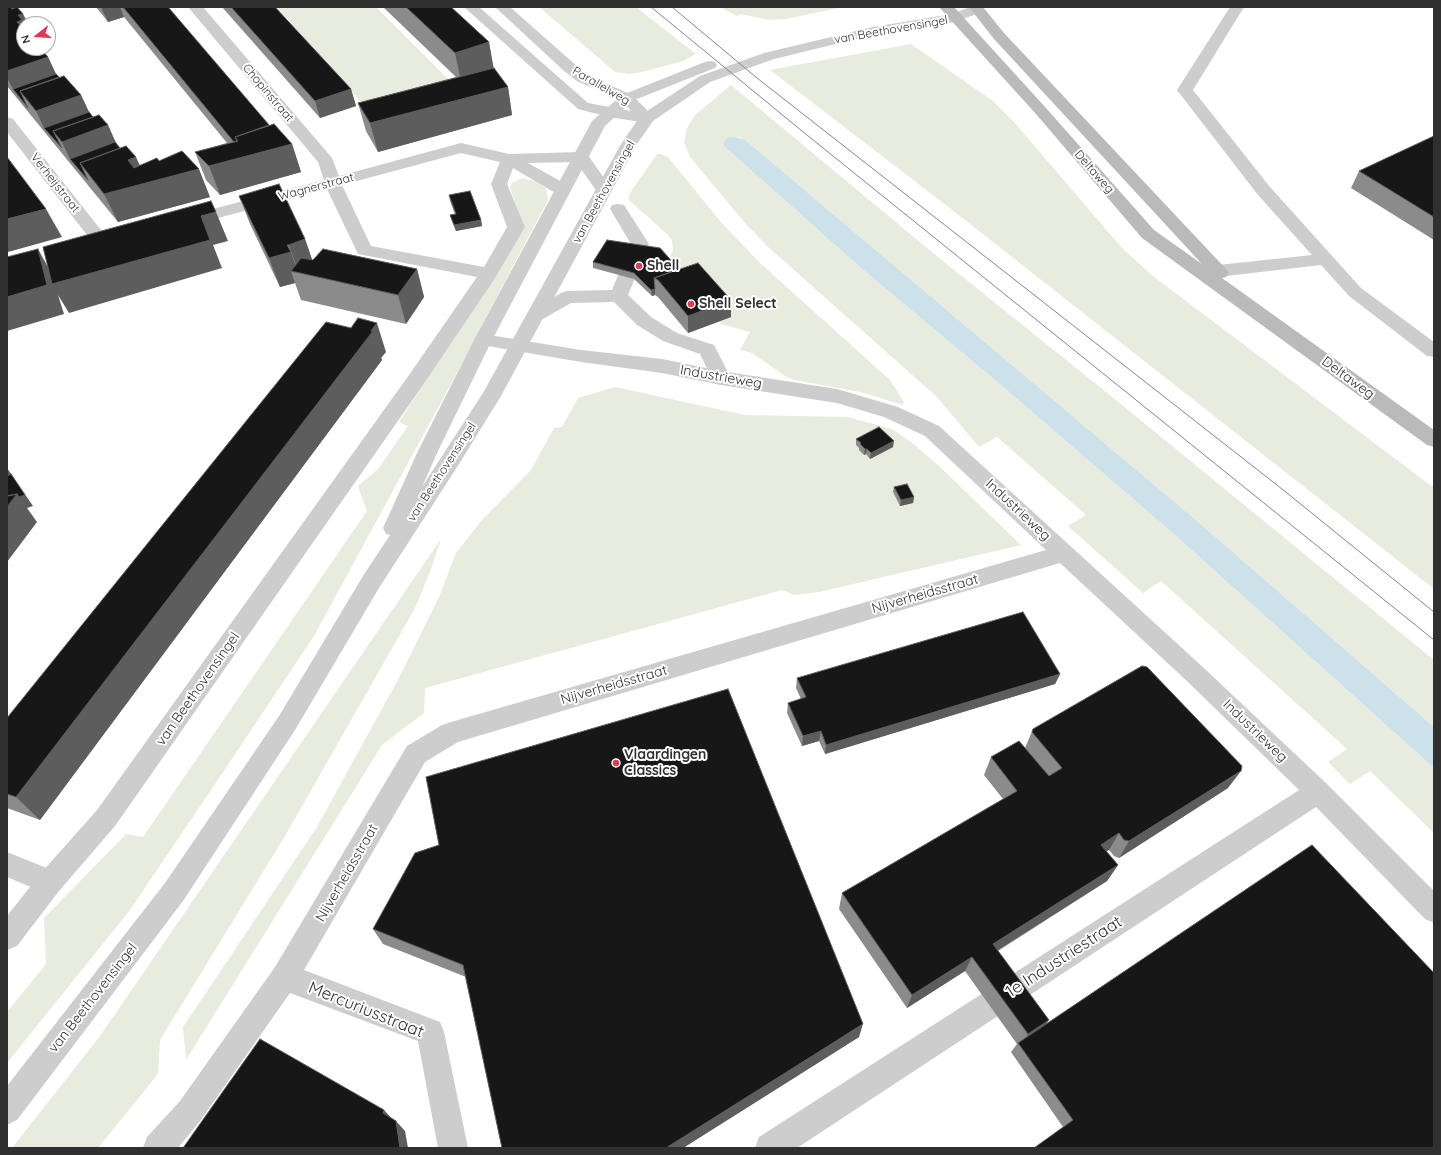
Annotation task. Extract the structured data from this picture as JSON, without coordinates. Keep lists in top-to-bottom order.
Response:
{
  "streets": {
    "main road": ["Deltaweg"],
    "street": [
      "van Beethovensingel",
      "Parallelweg",
      "Chopinstraat",
      "Verheijstraat",
      "Wagnerstraat",
      "Industrieweg",
      "Nijverheidsstraat",
      "1e Industriestraat",
      "Mercuriusstraat"
    ]
  },
  "crossings": [
    ["van Beethovensingel", "Parallelweg"],
    ["van Beethovensingel", "Deltaweg"],
    ["van Beethovensingel", "Wagnerstraat"],
    ["van Beethovensingel", "Industrieweg"],
    ["Chopinstraat", "Wagnerstraat"],
    ["Industrieweg", "Nijverheidsstraat"],
    ["Industrieweg", "1e Industriestraat"],
    ["Nijverheidsstraat", "Mercuriusstraat"]
  ],
  "places": ["Shell", "Shell Select", "Vlaardingen Classics"],
  "north": "left"
}
